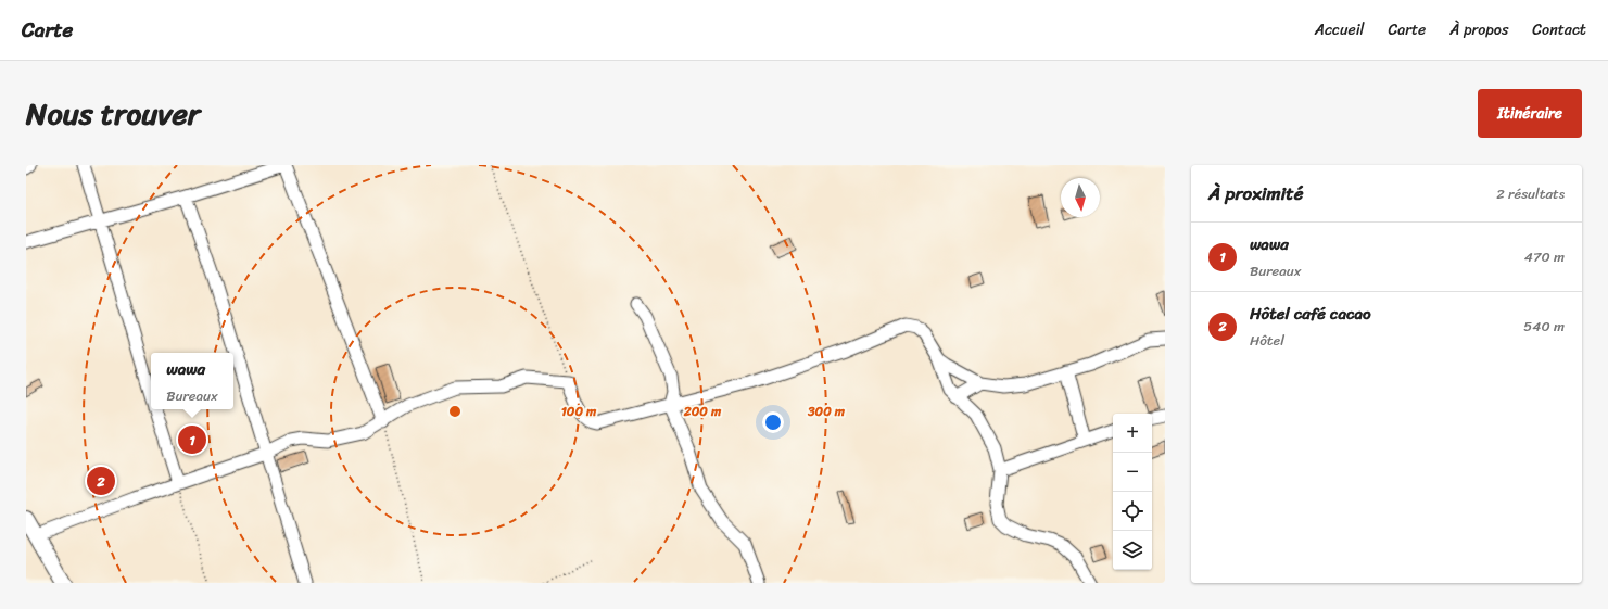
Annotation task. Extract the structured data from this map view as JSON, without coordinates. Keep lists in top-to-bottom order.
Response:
{
  "north": "bottom",
  "page": {
    "header": "Carte",
    "nav": [
      "Accueil",
      "Carte",
      "À propos",
      "Contact"
    ],
    "title": "Nous trouver",
    "buttons": "Itinéraire",
    "heading": ["À proximité", "2 résultats"],
    "list": [
      {
        "mark": "1",
        "name": "wawa",
        "note": "Bureaux",
        "value": "470 m"
      },
      {
        "mark": "2",
        "name": "Hôtel café cacao",
        "note": "Hôtel",
        "value": "540 m"
      }
    ],
    "popup": ["wawa", "Bureaux"],
    "map_buttons": ["+", "−"],
    "pins": ["1", "2"]
  },
  "rings": ["100 m", "200 m", "300 m"]
}
